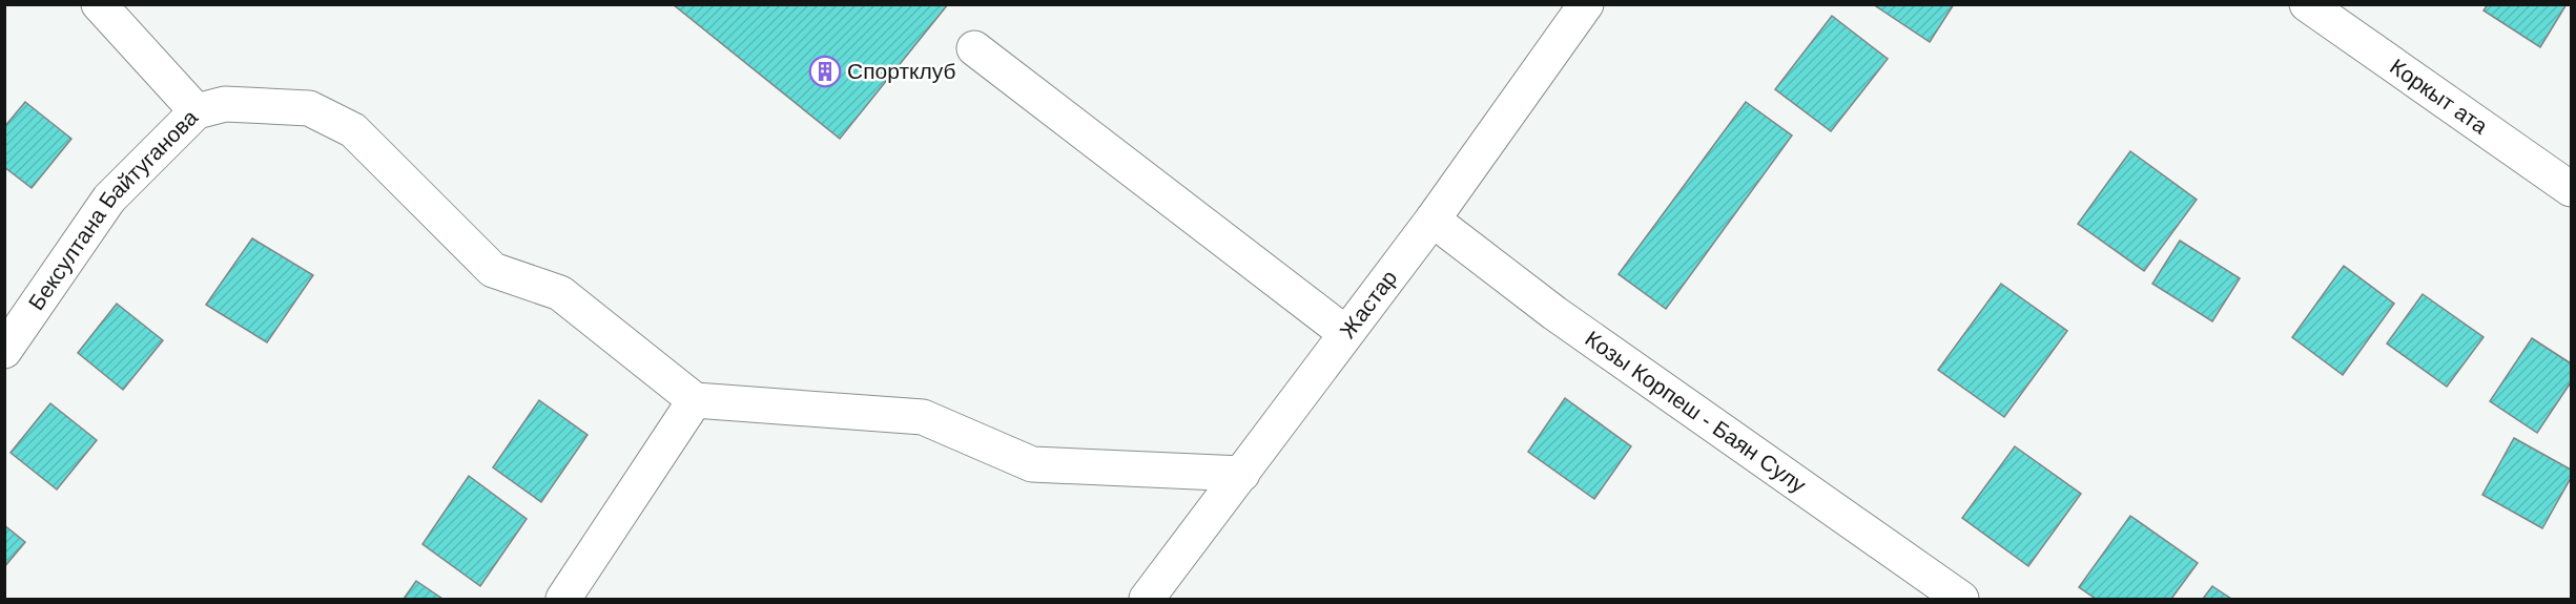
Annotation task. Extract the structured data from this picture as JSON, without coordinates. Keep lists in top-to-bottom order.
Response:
{
  "streets": {
    "street": [
      "Коркыт ата",
      "Бексултана Байтуганова",
      "Жастар",
      "Козы Корпеш - Баян Сулу"
    ]
  },
  "crossings": [
    ["Жастар", "Козы Корпеш - Баян Сулу"]
  ],
  "places": {
    "building": ["Спортклуб"]
  }
}
